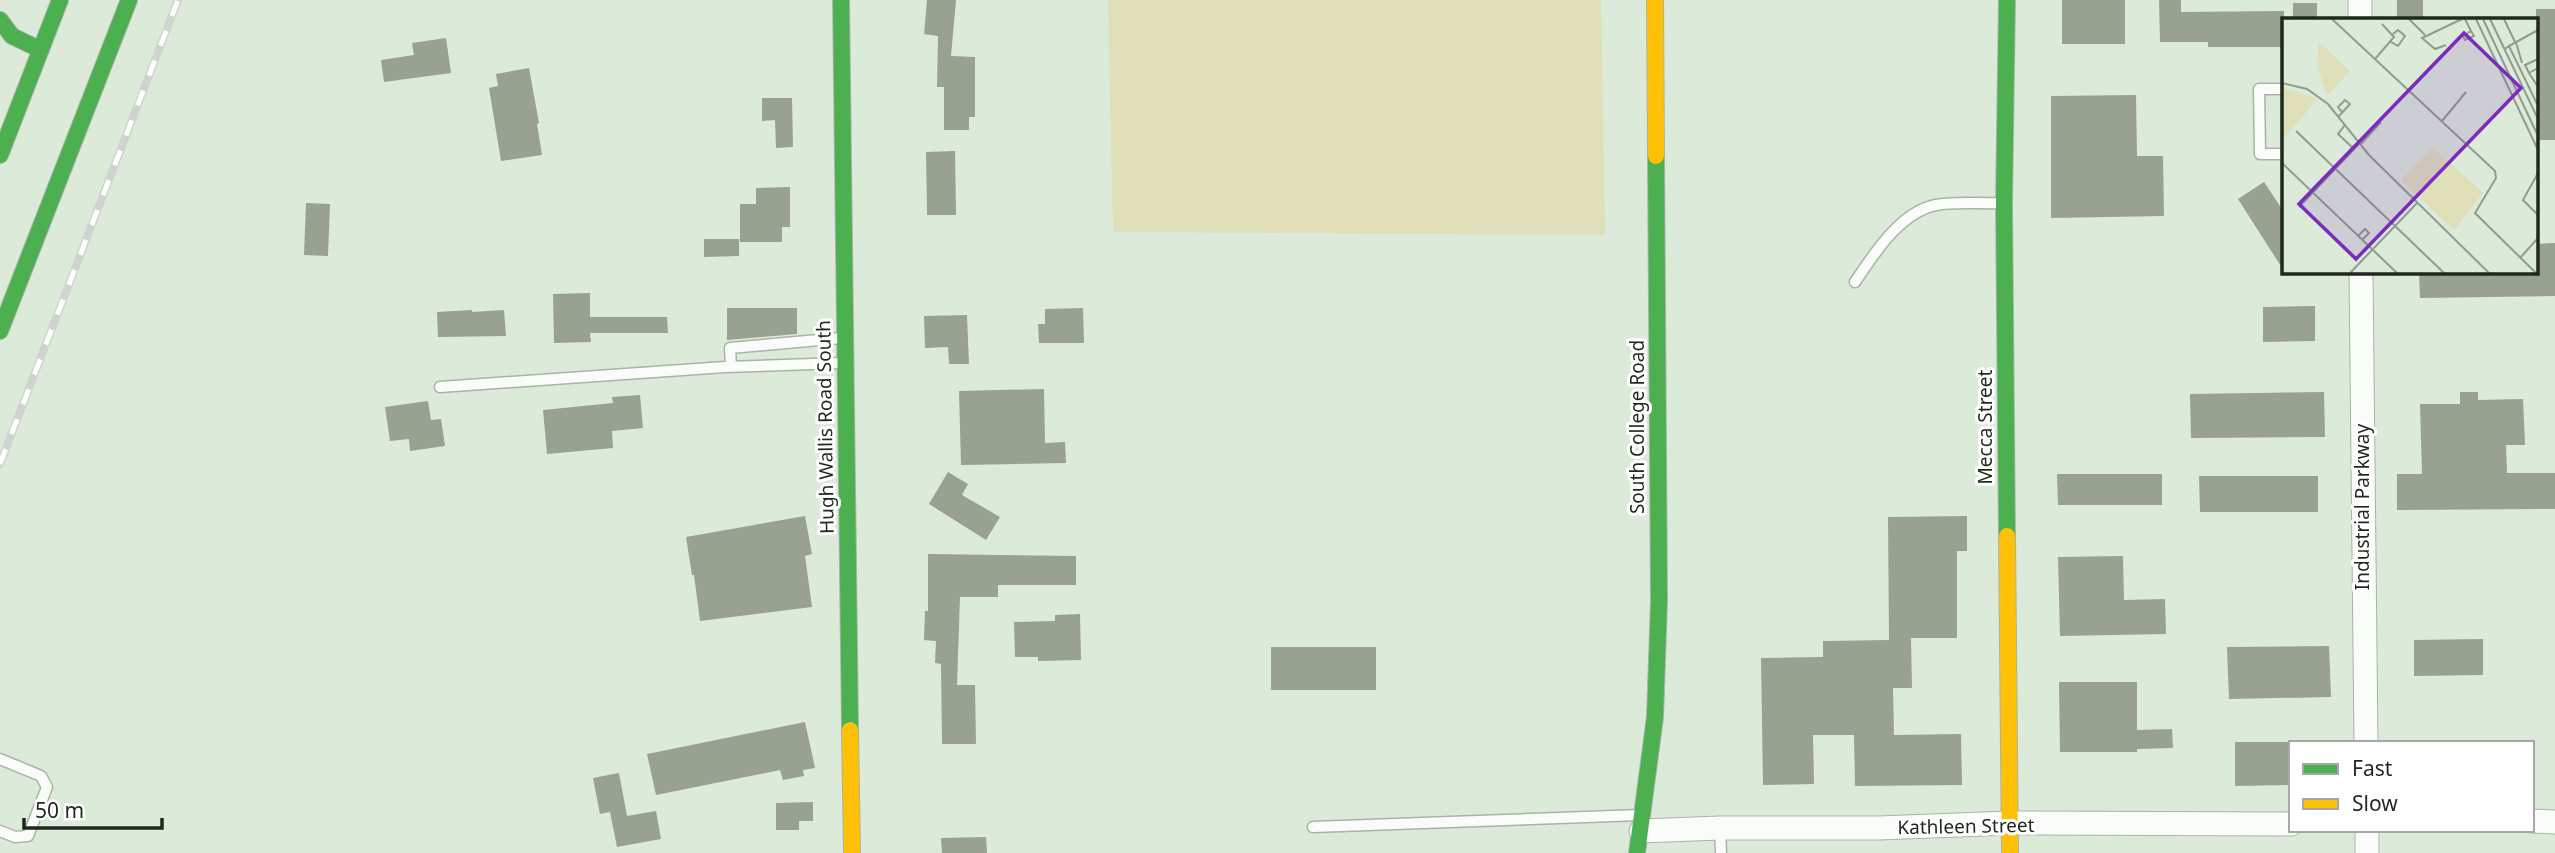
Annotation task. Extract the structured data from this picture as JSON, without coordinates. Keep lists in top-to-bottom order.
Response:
{
  "streets": {
    "main road": ["Hugh Wallis Road South", "South College Road", "Mecca Street"],
    "street": ["Industrial Parkway", "Kathleen Street"]
  },
  "crossings": [
    ["South College Road", "Kathleen Street"],
    ["Mecca Street", "Kathleen Street"]
  ],
  "legend": ["Fast", "Slow"],
  "scale_bar": "50 m"
}
